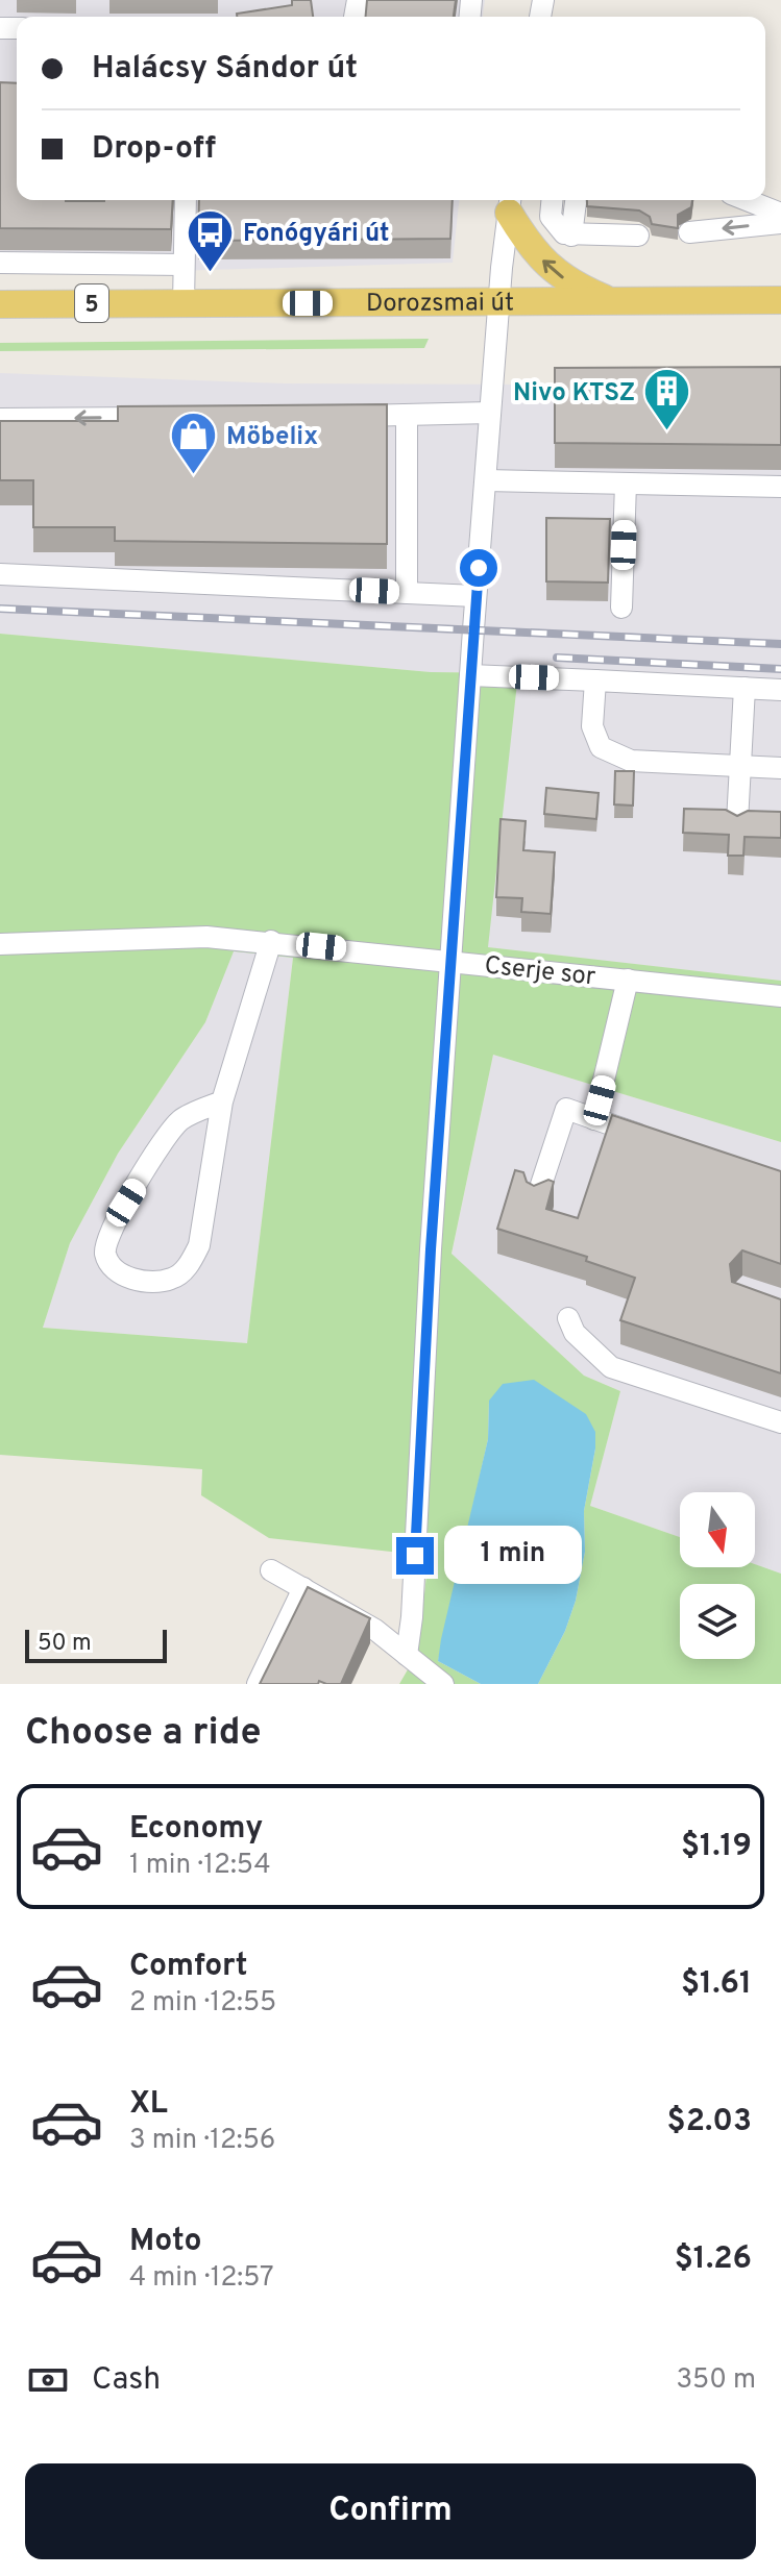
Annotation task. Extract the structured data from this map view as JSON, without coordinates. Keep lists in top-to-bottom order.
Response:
{
  "streets": {
    "main road": ["5", "Dorozsmai út"],
    "street": ["Cserje sor"]
  },
  "places": {
    "bus stop": ["Fonógyári út"],
    "building": ["Nivo KTSZ"],
    "shop": ["Möbelix"]
  },
  "scale_bar": "50 m",
  "north": "bottom",
  "page": {
    "banner": ["Halácsy Sándor út", "Drop-off"],
    "bubble": "1 min",
    "scale": "50 m",
    "heading": "Choose a ride",
    "list": [
      {
        "name": "Economy",
        "note": "1 min · 12:54",
        "value": "$1.19"
      },
      {
        "name": "Comfort",
        "note": "2 min · 12:55",
        "value": "$1.61"
      },
      {
        "name": "XL",
        "note": "3 min · 12:56",
        "value": "$2.03"
      },
      {
        "name": "Moto",
        "note": "4 min · 12:57",
        "value": "$1.26"
      }
    ],
    "pay": ["Cash", "350 m"],
    "buttons": "Confirm"
  }
}
